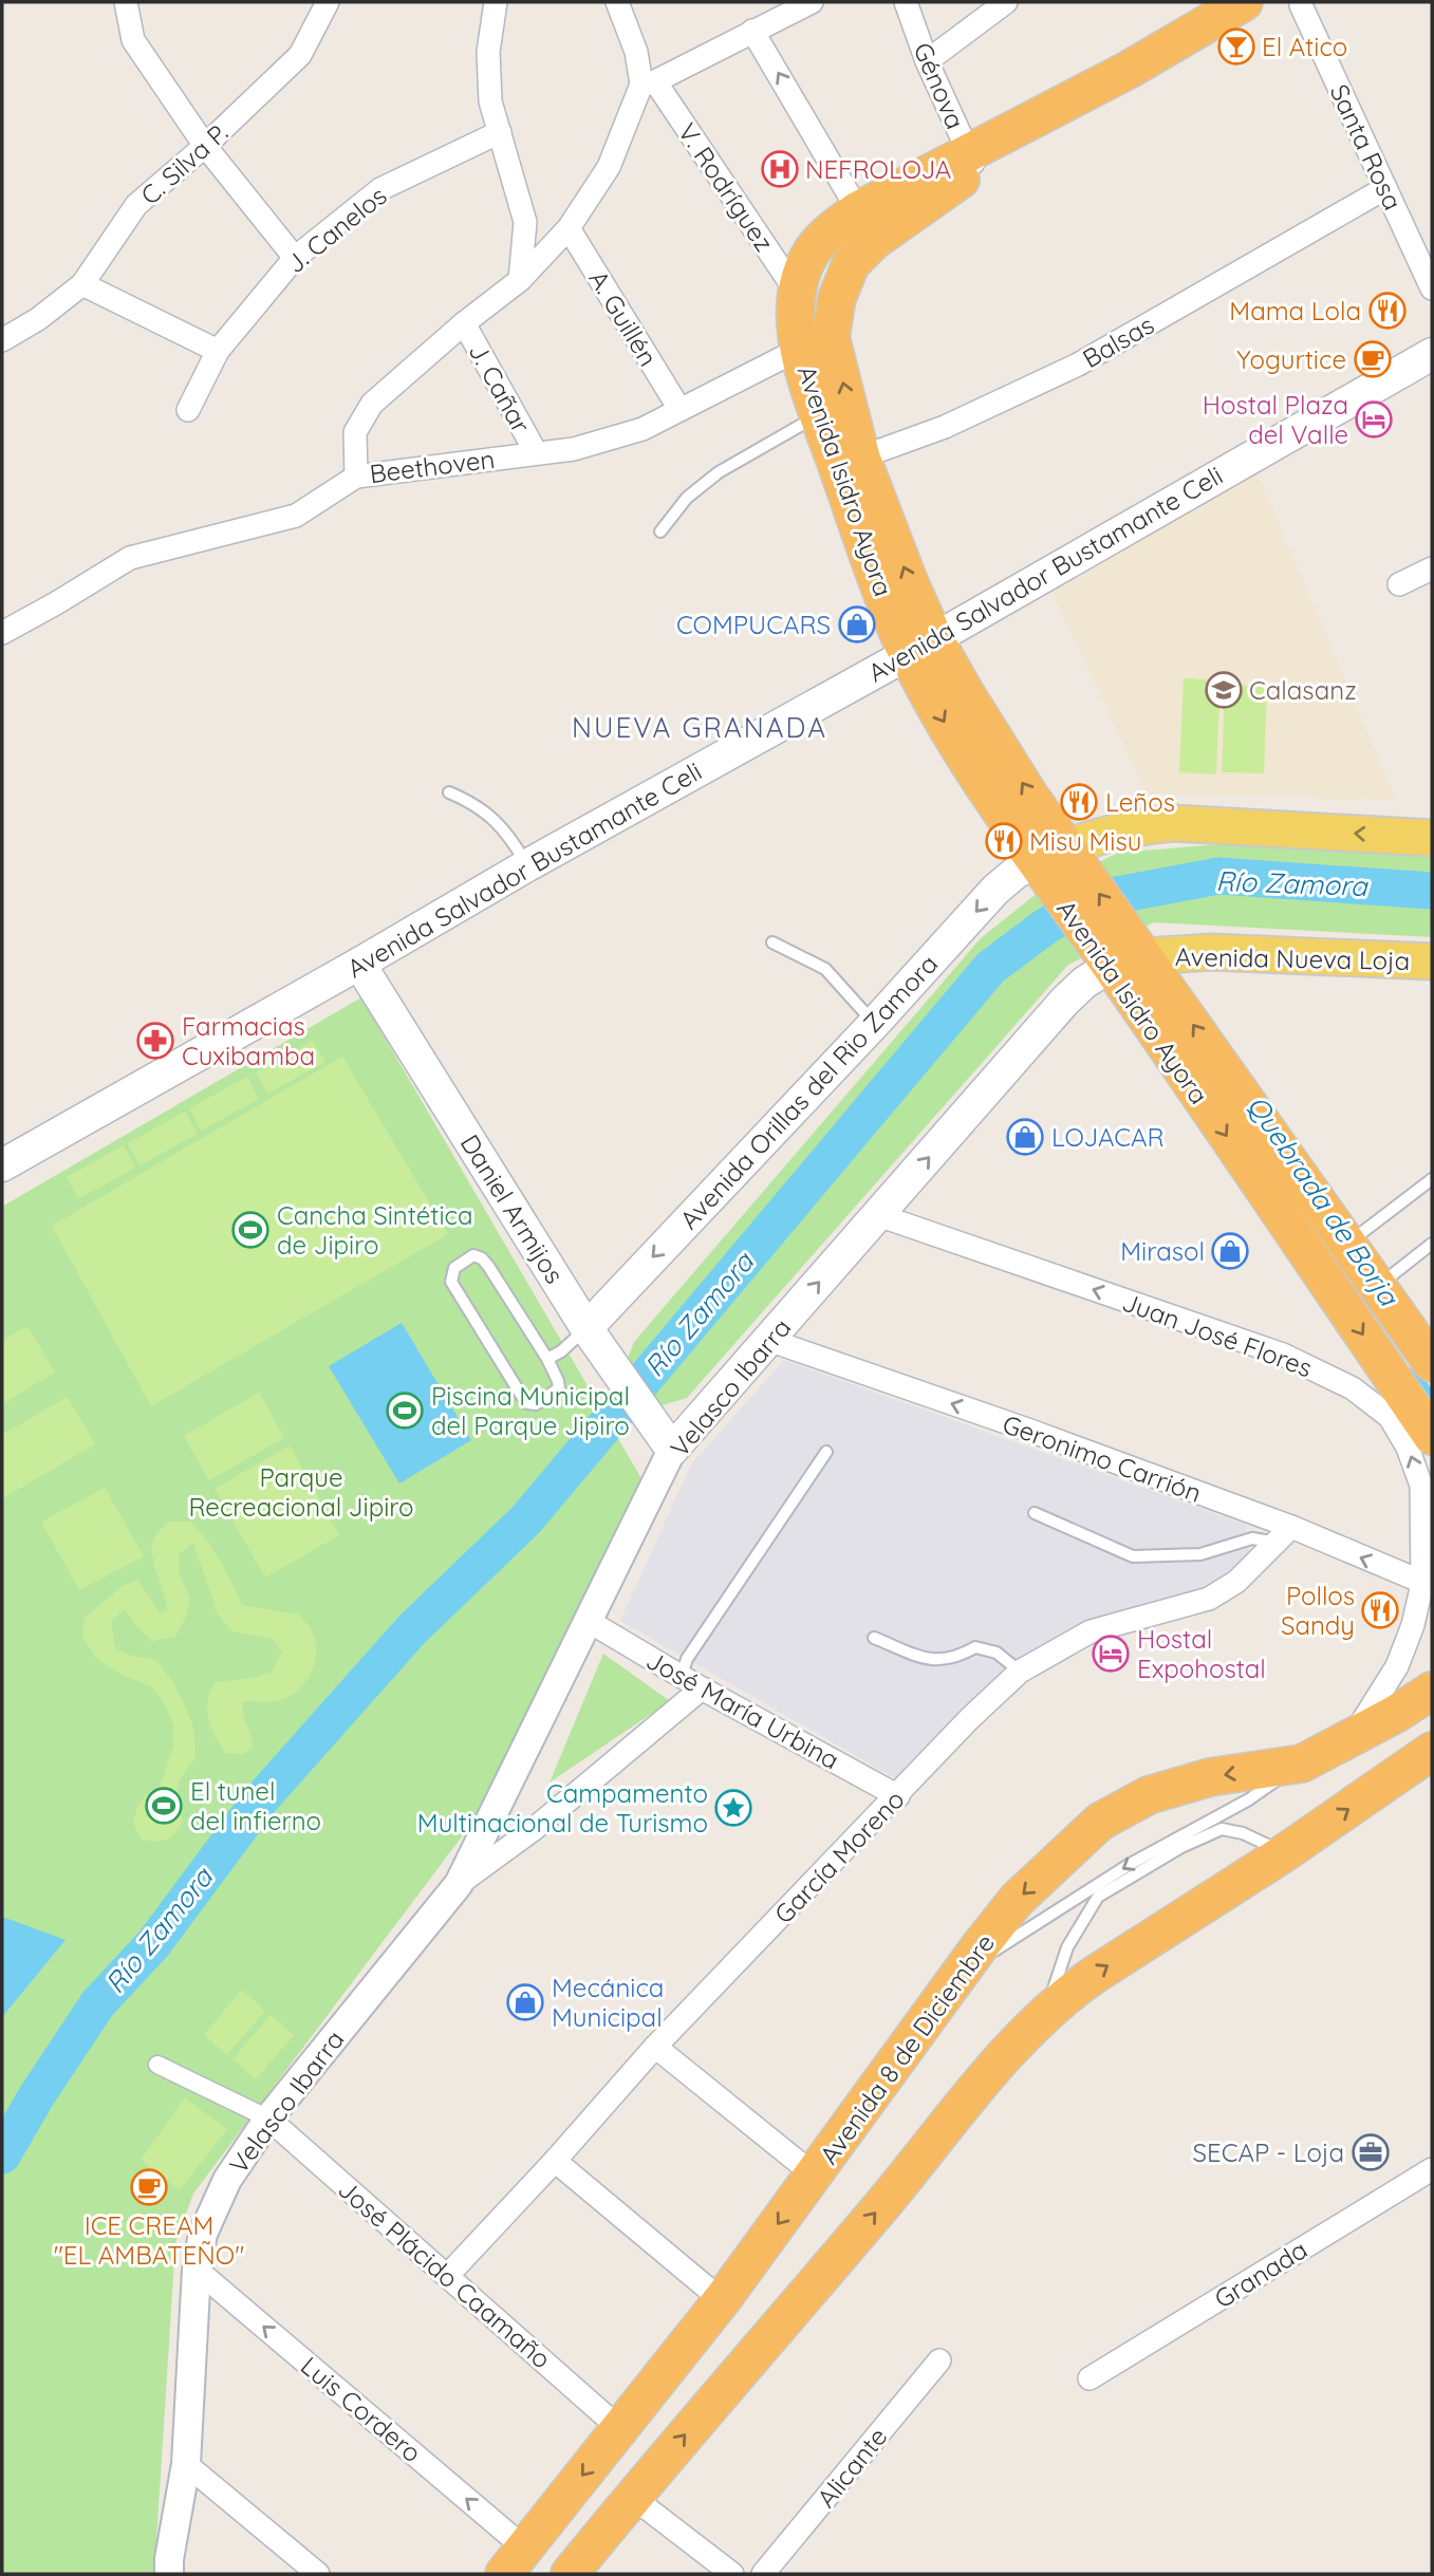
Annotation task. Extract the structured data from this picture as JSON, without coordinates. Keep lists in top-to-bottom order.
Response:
{
  "streets": {
    "highway": ["Avenida Isidro Ayora", "Avenida 8 de Diciembre"],
    "main road": [
      "Avenida Salvador Bustamante Celi",
      "Avenida Nueva Loja",
      "Avenida Orillas del Rio Zamora",
      "Daniel Armijos",
      "Velasco Ibarra"
    ],
    "street": [
      "Génova",
      "Santa Rosa",
      "C. Silva P.",
      "V. Rodríguez",
      "J. Canelos",
      "A. Guillén",
      "Balsas",
      "J. Cañar",
      "Beethoven",
      "Juan José Flores",
      "Geronimo Carrión",
      "José María Urbina",
      "García Moreno",
      "José Plácido Caamaño",
      "Granada",
      "Luis Cordero",
      "Alicante"
    ]
  },
  "crossings": [
    ["Génova", "Avenida Isidro Ayora"],
    ["Santa Rosa", "Balsas"],
    ["V. Rodríguez", "Avenida Isidro Ayora"],
    ["A. Guillén", "Beethoven"],
    ["Balsas", "Avenida Isidro Ayora"],
    ["J. Cañar", "Beethoven"],
    ["Beethoven", "Avenida Isidro Ayora"],
    ["Avenida Isidro Ayora", "Avenida Salvador Bustamante Celi"],
    ["Avenida Isidro Ayora", "Avenida Nueva Loja"],
    ["Avenida Isidro Ayora", "Avenida Orillas del Rio Zamora"],
    ["Avenida Isidro Ayora", "Velasco Ibarra"],
    ["Avenida Salvador Bustamante Celi", "Daniel Armijos"],
    ["Avenida Nueva Loja", "Velasco Ibarra"],
    ["Avenida Orillas del Rio Zamora", "Daniel Armijos"],
    ["Daniel Armijos", "Velasco Ibarra"],
    ["Juan José Flores", "Velasco Ibarra"],
    ["Juan José Flores", "Geronimo Carrión"],
    ["Juan José Flores", "Avenida 8 de Diciembre"],
    ["Velasco Ibarra", "Geronimo Carrión"],
    ["Velasco Ibarra", "José María Urbina"],
    ["Velasco Ibarra", "José Plácido Caamaño"],
    ["Velasco Ibarra", "Luis Cordero"],
    ["Geronimo Carrión", "García Moreno"],
    ["José María Urbina", "García Moreno"],
    ["García Moreno", "José Plácido Caamaño"],
    ["Avenida 8 de Diciembre", "José Plácido Caamaño"],
    ["Avenida 8 de Diciembre", "Luis Cordero"]
  ],
  "one_way": ["Avenida Orillas del Rio Zamora", "Juan José Flores", "Geronimo Carrión"],
  "districts": ["NUEVA GRANADA"],
  "water": ["Río Zamora", "Quebrada de Borja"],
  "parks": ["Parque Recreacional Jipiro"],
  "places": {
    "bar": ["El Atico"],
    "hospital": ["NEFROLOJA"],
    "restaurant": [
      "Mama Lola",
      "Leños",
      "Misu Misu",
      "Pollos Sandy"
    ],
    "cafe": ["Yogurtice", "ICE CREAM \"EL AMBATEÑO\""],
    "hotel": ["Hostal Plaza del Valle", "Hostal Expohostal"],
    "shop": [
      "COMPUCARS",
      "LOJACAR",
      "Mirasol",
      "Mecánica Municipal"
    ],
    "school or university": ["Calasanz"],
    "pharmacy": ["Farmacias Cuxibamba"],
    "sports": ["Cancha Sintética de Jipiro", "Piscina Municipal del Parque Jipiro", "El tunel del infierno"],
    "place": ["Campamento Multinacional de Turismo"],
    "office": ["SECAP - Loja"]
  }
}
